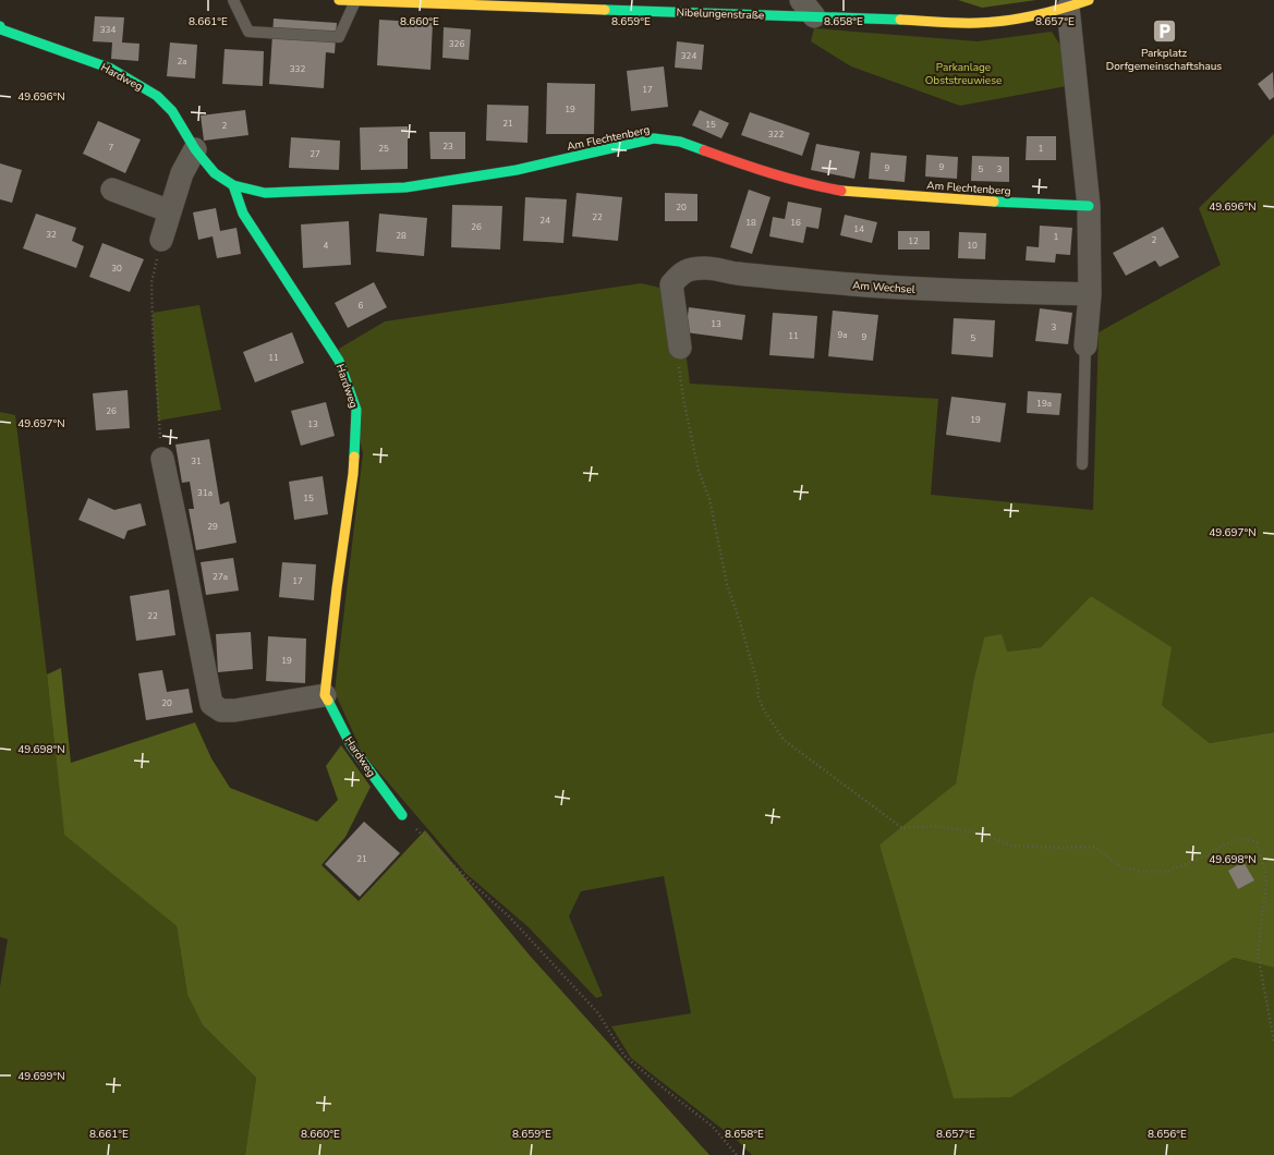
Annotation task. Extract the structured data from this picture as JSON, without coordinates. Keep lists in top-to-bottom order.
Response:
{
  "streets": {
    "street": [
      "Nibelungenstraße",
      "Hardweg",
      "Am Flechtenberg",
      "Am Wechsel"
    ]
  },
  "crossings": [
    ["Hardweg", "Am Flechtenberg"]
  ],
  "parks": ["Parkanlage Obststreuwiese"],
  "places": {
    "parking": ["Parkplatz Dorfgemeinschaftshaus"]
  },
  "house_numbers": [
    "334",
    "326",
    "324",
    "2a",
    "332",
    "17",
    "19",
    "21",
    "15",
    "2",
    "322",
    "23",
    "7",
    "25",
    "1",
    "27",
    "9",
    "9",
    "5",
    "3",
    "20",
    "22",
    "24",
    "18",
    "16",
    "26",
    "14",
    "32",
    "28",
    "1",
    "2",
    "12",
    "4",
    "10",
    "30",
    "6",
    "13",
    "3",
    "9a",
    "11",
    "9",
    "5",
    "11",
    "19a",
    "26",
    "19",
    "13",
    "31",
    "31a",
    "15",
    "29",
    "27a",
    "17",
    "22",
    "19",
    "20",
    "21"
  ],
  "coordinates": [
    "8.661°E",
    "8.660°E",
    "8.659°E",
    "8.658°E",
    "8.657°E",
    "49.696°N",
    "49.697°N",
    "49.698°N",
    "49.699°N",
    "8.656°E"
  ]
}
